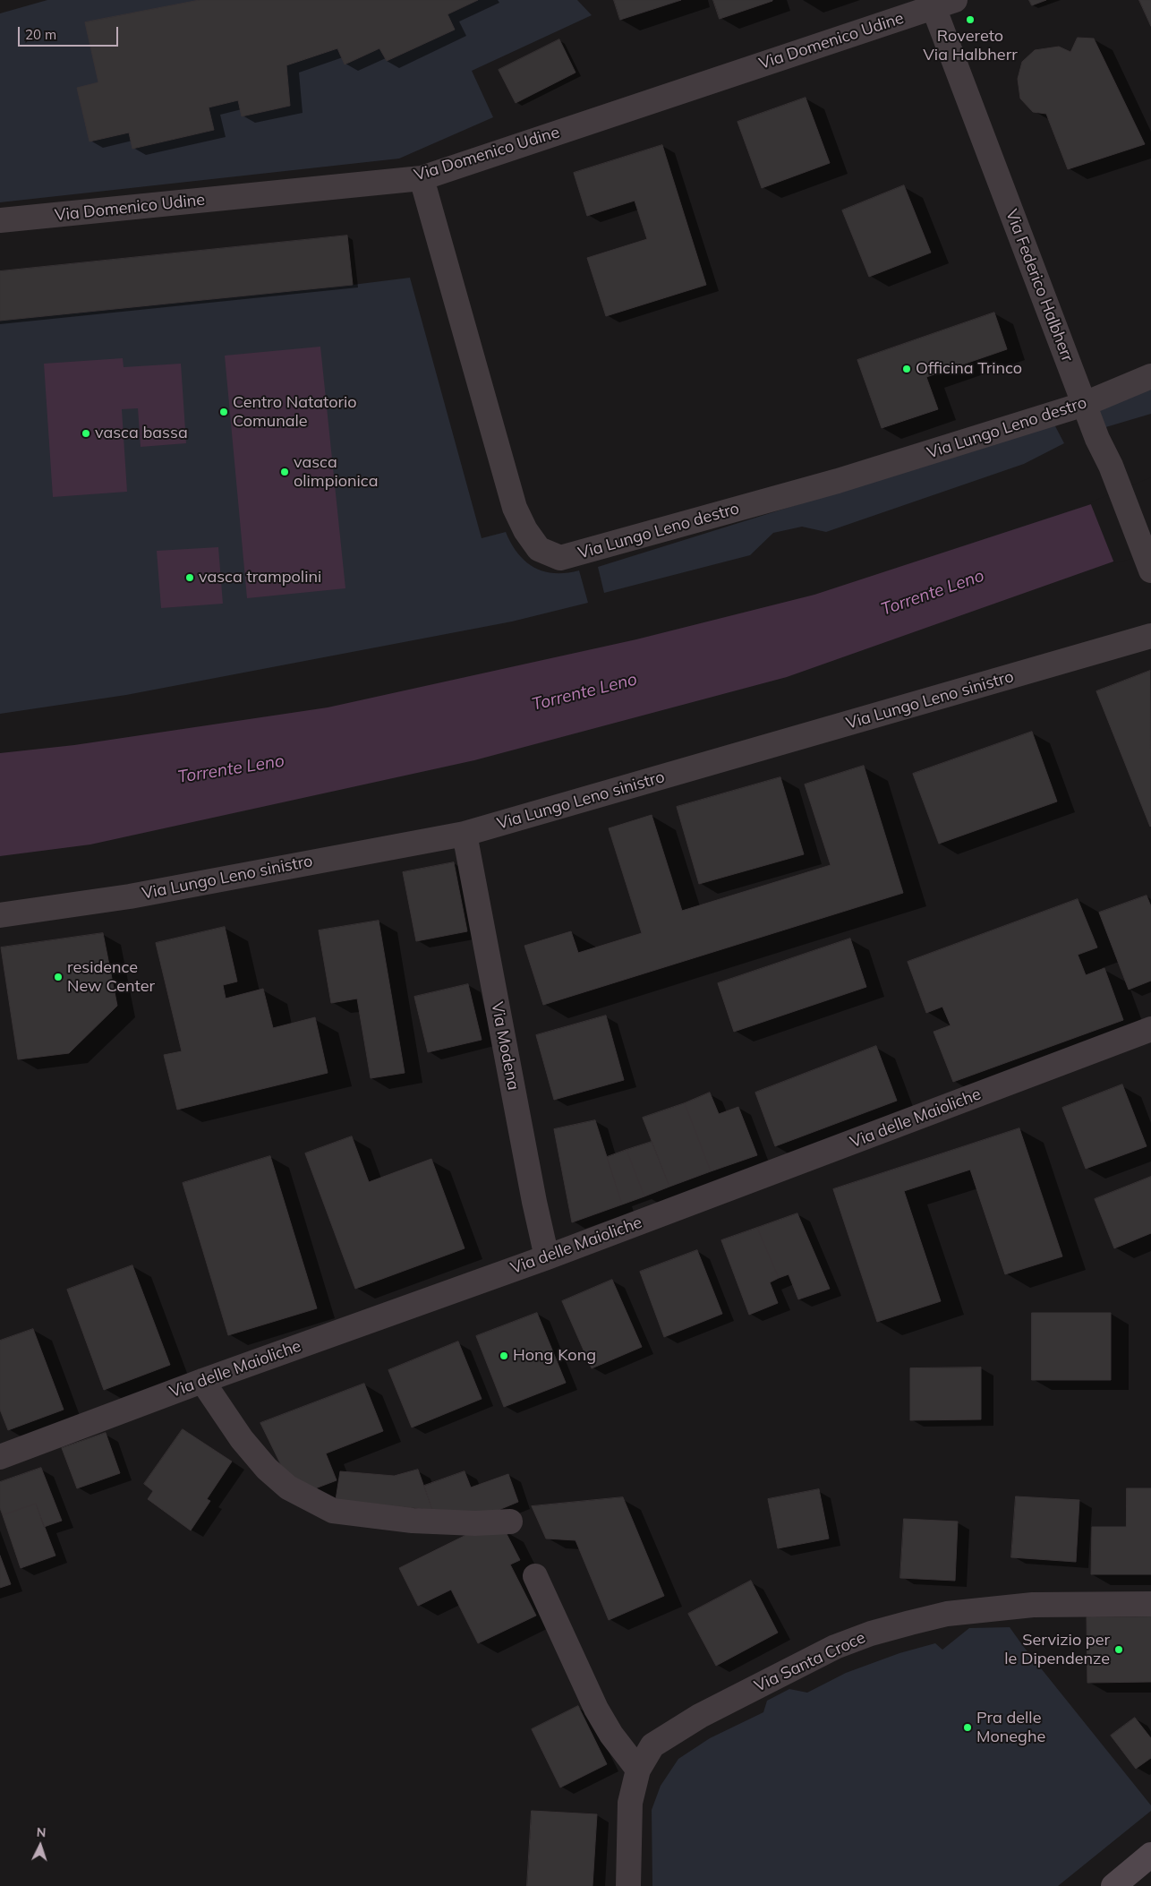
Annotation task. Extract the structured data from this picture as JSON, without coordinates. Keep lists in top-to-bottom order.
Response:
{
  "streets": {
    "street": [
      "Via Domenico Udine",
      "Via Federico Halbherr",
      "Via Lungo Leno destro",
      "Via Lungo Leno sinistro",
      "Via Modena",
      "Via delle Maioliche",
      "Via Santa Croce"
    ]
  },
  "crossings": [
    ["Via Domenico Udine", "Via Federico Halbherr"],
    ["Via Domenico Udine", "Via Lungo Leno destro"],
    ["Via Federico Halbherr", "Via Lungo Leno destro"],
    ["Via Lungo Leno sinistro", "Via Modena"],
    ["Via Modena", "Via delle Maioliche"]
  ],
  "water": ["Torrente Leno"],
  "places": [
    "Rovereto Via Halbherr",
    "Officina Trinco",
    "Centro Natatorio Comunale",
    "vasca bassa",
    "vasca olimpionica",
    "vasca trampolini",
    "residence New Center",
    "Hong Kong",
    "Servizio per le Dipendenze",
    "Pra delle Moneghe"
  ],
  "scale_bar": "20 m",
  "north": "top"
}
